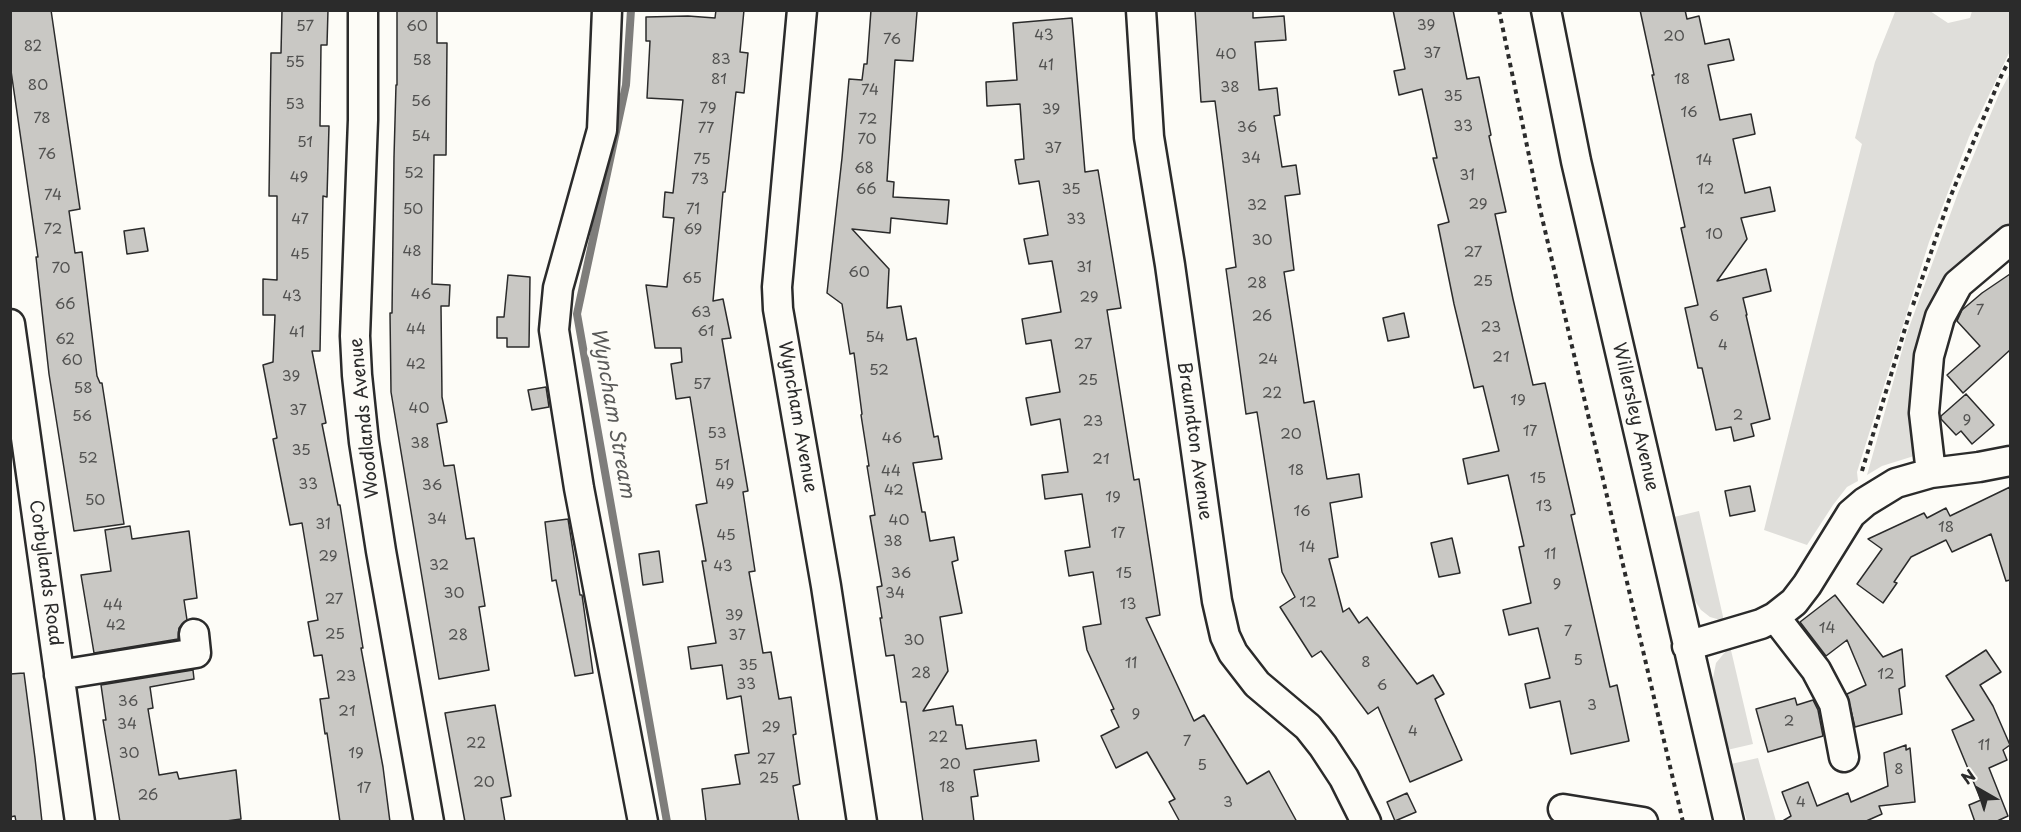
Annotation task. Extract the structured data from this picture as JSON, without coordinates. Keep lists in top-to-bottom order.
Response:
{
  "streets": {
    "street": [
      "Wyncham Avenue",
      "Willersley Avenue",
      "Woodlands Avenue",
      "Braundton Avenue",
      "Corbylands Road"
    ]
  },
  "water": ["Wyncham Stream"],
  "house_numbers": [
    "39",
    "57",
    "60",
    "43",
    "20",
    "76",
    "82",
    "37",
    "40",
    "83",
    "58",
    "55",
    "41",
    "81",
    "18",
    "80",
    "38",
    "74",
    "35",
    "56",
    "53",
    "79",
    "39",
    "16",
    "78",
    "72",
    "33",
    "36",
    "77",
    "54",
    "70",
    "51",
    "37",
    "76",
    "34",
    "75",
    "14",
    "68",
    "52",
    "31",
    "49",
    "73",
    "66",
    "35",
    "12",
    "74",
    "29",
    "32",
    "50",
    "71",
    "47",
    "33",
    "72",
    "69",
    "10",
    "30",
    "48",
    "27",
    "45",
    "31",
    "70",
    "60",
    "65",
    "25",
    "28",
    "46",
    "43",
    "29",
    "66",
    "7",
    "63",
    "26",
    "6",
    "23",
    "44",
    "61",
    "41",
    "54",
    "62",
    "27",
    "4",
    "21",
    "24",
    "60",
    "42",
    "52",
    "39",
    "25",
    "57",
    "58",
    "22",
    "19",
    "40",
    "37",
    "2",
    "56",
    "9",
    "23",
    "17",
    "53",
    "20",
    "46",
    "38",
    "35",
    "52",
    "21",
    "51",
    "18",
    "44",
    "15",
    "33",
    "49",
    "36",
    "42",
    "19",
    "50",
    "13",
    "16",
    "34",
    "40",
    "31",
    "18",
    "17",
    "45",
    "38",
    "14",
    "11",
    "29",
    "32",
    "43",
    "36",
    "15",
    "9",
    "30",
    "34",
    "27",
    "12",
    "13",
    "44",
    "39",
    "42",
    "14",
    "7",
    "25",
    "28",
    "37",
    "30",
    "5",
    "8",
    "11",
    "35",
    "28",
    "12",
    "23",
    "33",
    "6",
    "36",
    "3",
    "21",
    "9",
    "2",
    "34",
    "29",
    "4",
    "22",
    "7",
    "22",
    "11",
    "30",
    "19",
    "27",
    "20",
    "5",
    "8",
    "25",
    "20",
    "18",
    "17",
    "26",
    "3",
    "4"
  ],
  "north": "top left"
}
